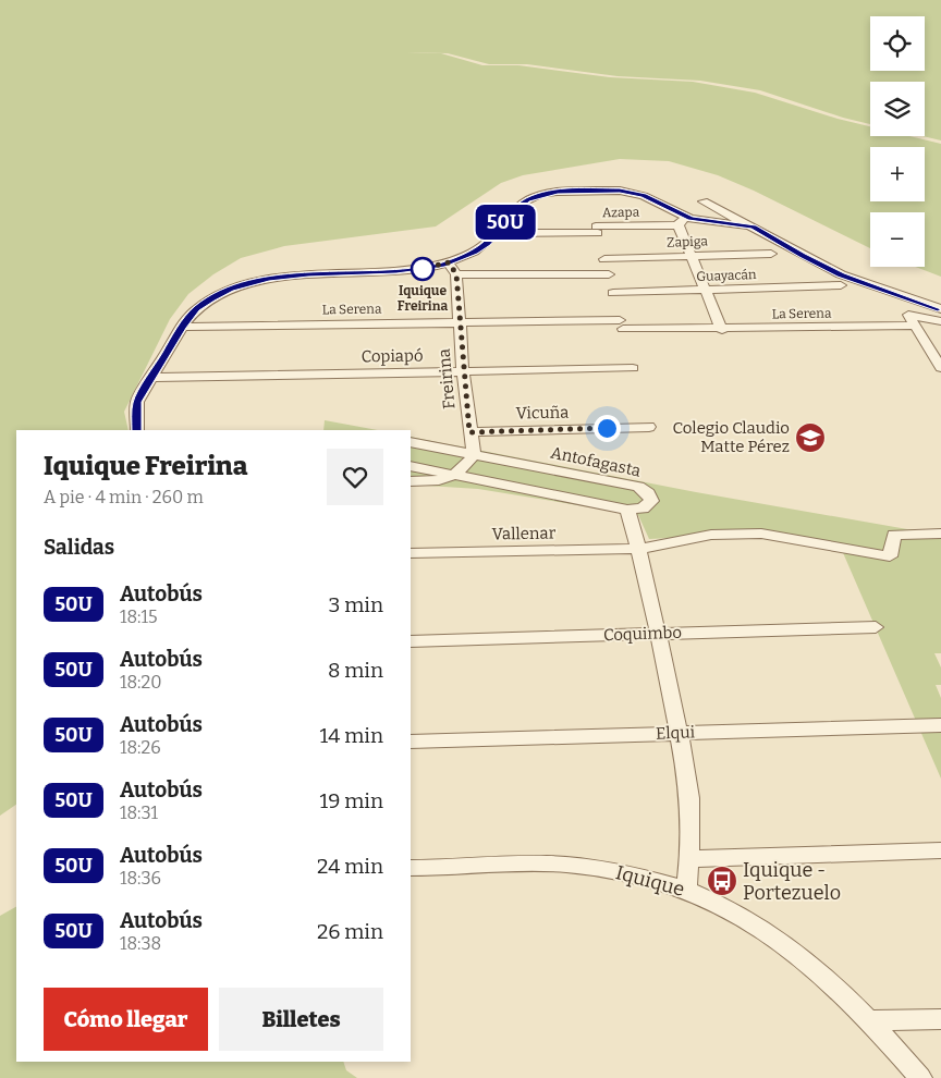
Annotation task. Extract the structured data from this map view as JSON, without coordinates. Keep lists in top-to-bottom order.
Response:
{
  "streets": {
    "street": [
      "Azapa",
      "Zapiga",
      "Guayacán",
      "La Serena",
      "Copiapó",
      "Freirina",
      "Vicuña",
      "Antofagasta",
      "Vallenar",
      "Coquimbo",
      "Elqui",
      "Iquique"
    ]
  },
  "crossings": [
    ["La Serena", "Freirina"],
    ["Copiapó", "Freirina"],
    ["Freirina", "Vicuña"],
    ["Freirina", "Antofagasta"]
  ],
  "places": {
    "other": ["Iquique Freirina"],
    "school or university": ["Colegio Claudio Matte Pérez"],
    "bus stop": ["Iquique - Portezuelo"]
  },
  "lines": ["bus line 50U"],
  "page": {
    "on_map": "50U",
    "map_buttons": ["+", "−"],
    "heading": [
      ["Iquique Freirina", "A pie · 4 min · 260 m"],
      "Salidas"
    ],
    "list": [
      {
        "mark": "50U",
        "name": "Autobús",
        "note": "18:15",
        "value": "3 min"
      },
      {
        "mark": "50U",
        "name": "Autobús",
        "note": "18:20",
        "value": "8 min"
      },
      {
        "mark": "50U",
        "name": "Autobús",
        "note": "18:26",
        "value": "14 min"
      },
      {
        "mark": "50U",
        "name": "Autobús",
        "note": "18:31",
        "value": "19 min"
      },
      {
        "mark": "50U",
        "name": "Autobús",
        "note": "18:36",
        "value": "24 min"
      },
      {
        "mark": "50U",
        "name": "Autobús",
        "note": "18:38",
        "value": "26 min"
      }
    ],
    "buttons": ["Cómo llegar", "Billetes"]
  }
}
